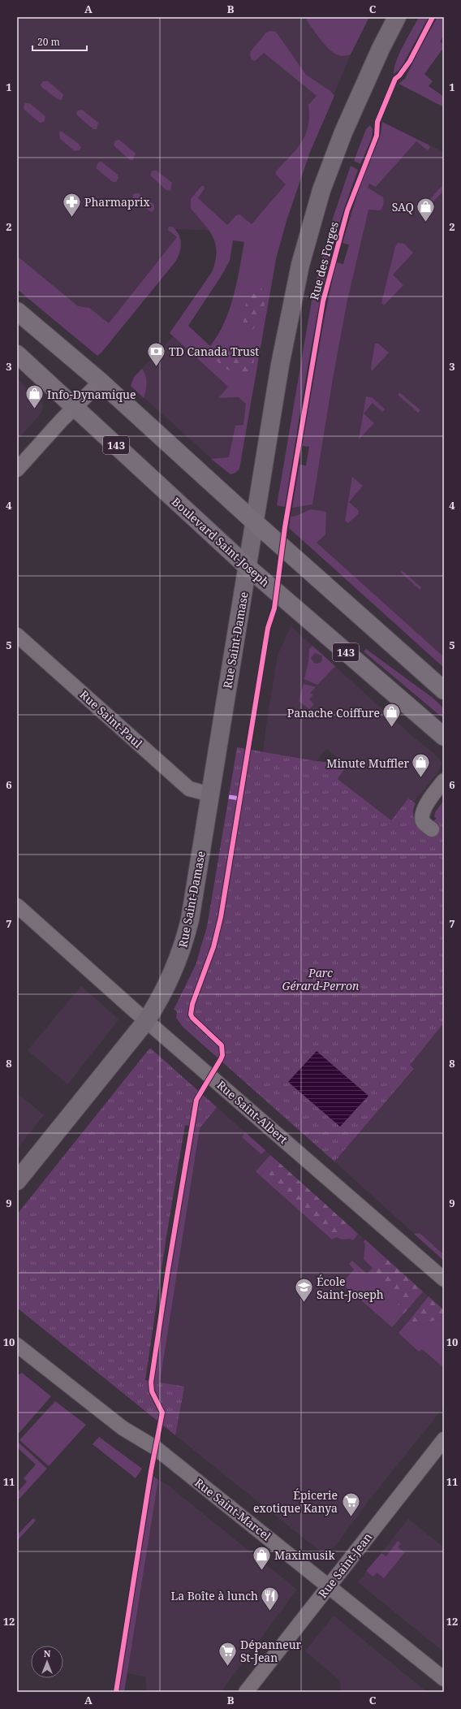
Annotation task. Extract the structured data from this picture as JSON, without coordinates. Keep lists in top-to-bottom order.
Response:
{
  "streets": {
    "main road": ["143", "Boulevard Saint-Joseph"],
    "street": [
      "Rue des Forges",
      "Rue Saint-Damase",
      "Rue Saint-Paul",
      "Rue Saint-Albert",
      "Rue Saint-Marcel",
      "Rue Saint-Jean"
    ]
  },
  "crossings": [
    ["Rue des Forges", "Boulevard Saint-Joseph"],
    ["Rue des Forges", "Rue Saint-Damase"],
    ["Boulevard Saint-Joseph", "Rue Saint-Damase"],
    ["Rue Saint-Damase", "Rue Saint-Paul"],
    ["Rue Saint-Damase", "Rue Saint-Albert"],
    ["Rue Saint-Marcel", "Rue Saint-Jean"]
  ],
  "parks": ["Parc Gérard-Perron"],
  "places": {
    "pharmacy": ["Pharmaprix"],
    "shop": [
      "SAQ",
      "Info-Dynamique",
      "Panache Coiffure",
      "Minute Muffler",
      "Maximusik"
    ],
    "bank": ["TD Canada Trust"],
    "school or university": ["École Saint-Joseph"],
    "supermarket": ["Épicerie exotique Kanya", "Dépanneur St-Jean"],
    "restaurant": ["La Boîte à lunch"]
  },
  "scale_bar": "20 m",
  "north": "top",
  "grid": {
    "columns": ["A", "B", "C"],
    "rows": [
      "1",
      "2",
      "3",
      "4",
      "5",
      "6",
      "7",
      "8",
      "9",
      "10",
      "11",
      "12"
    ]
  }
}
